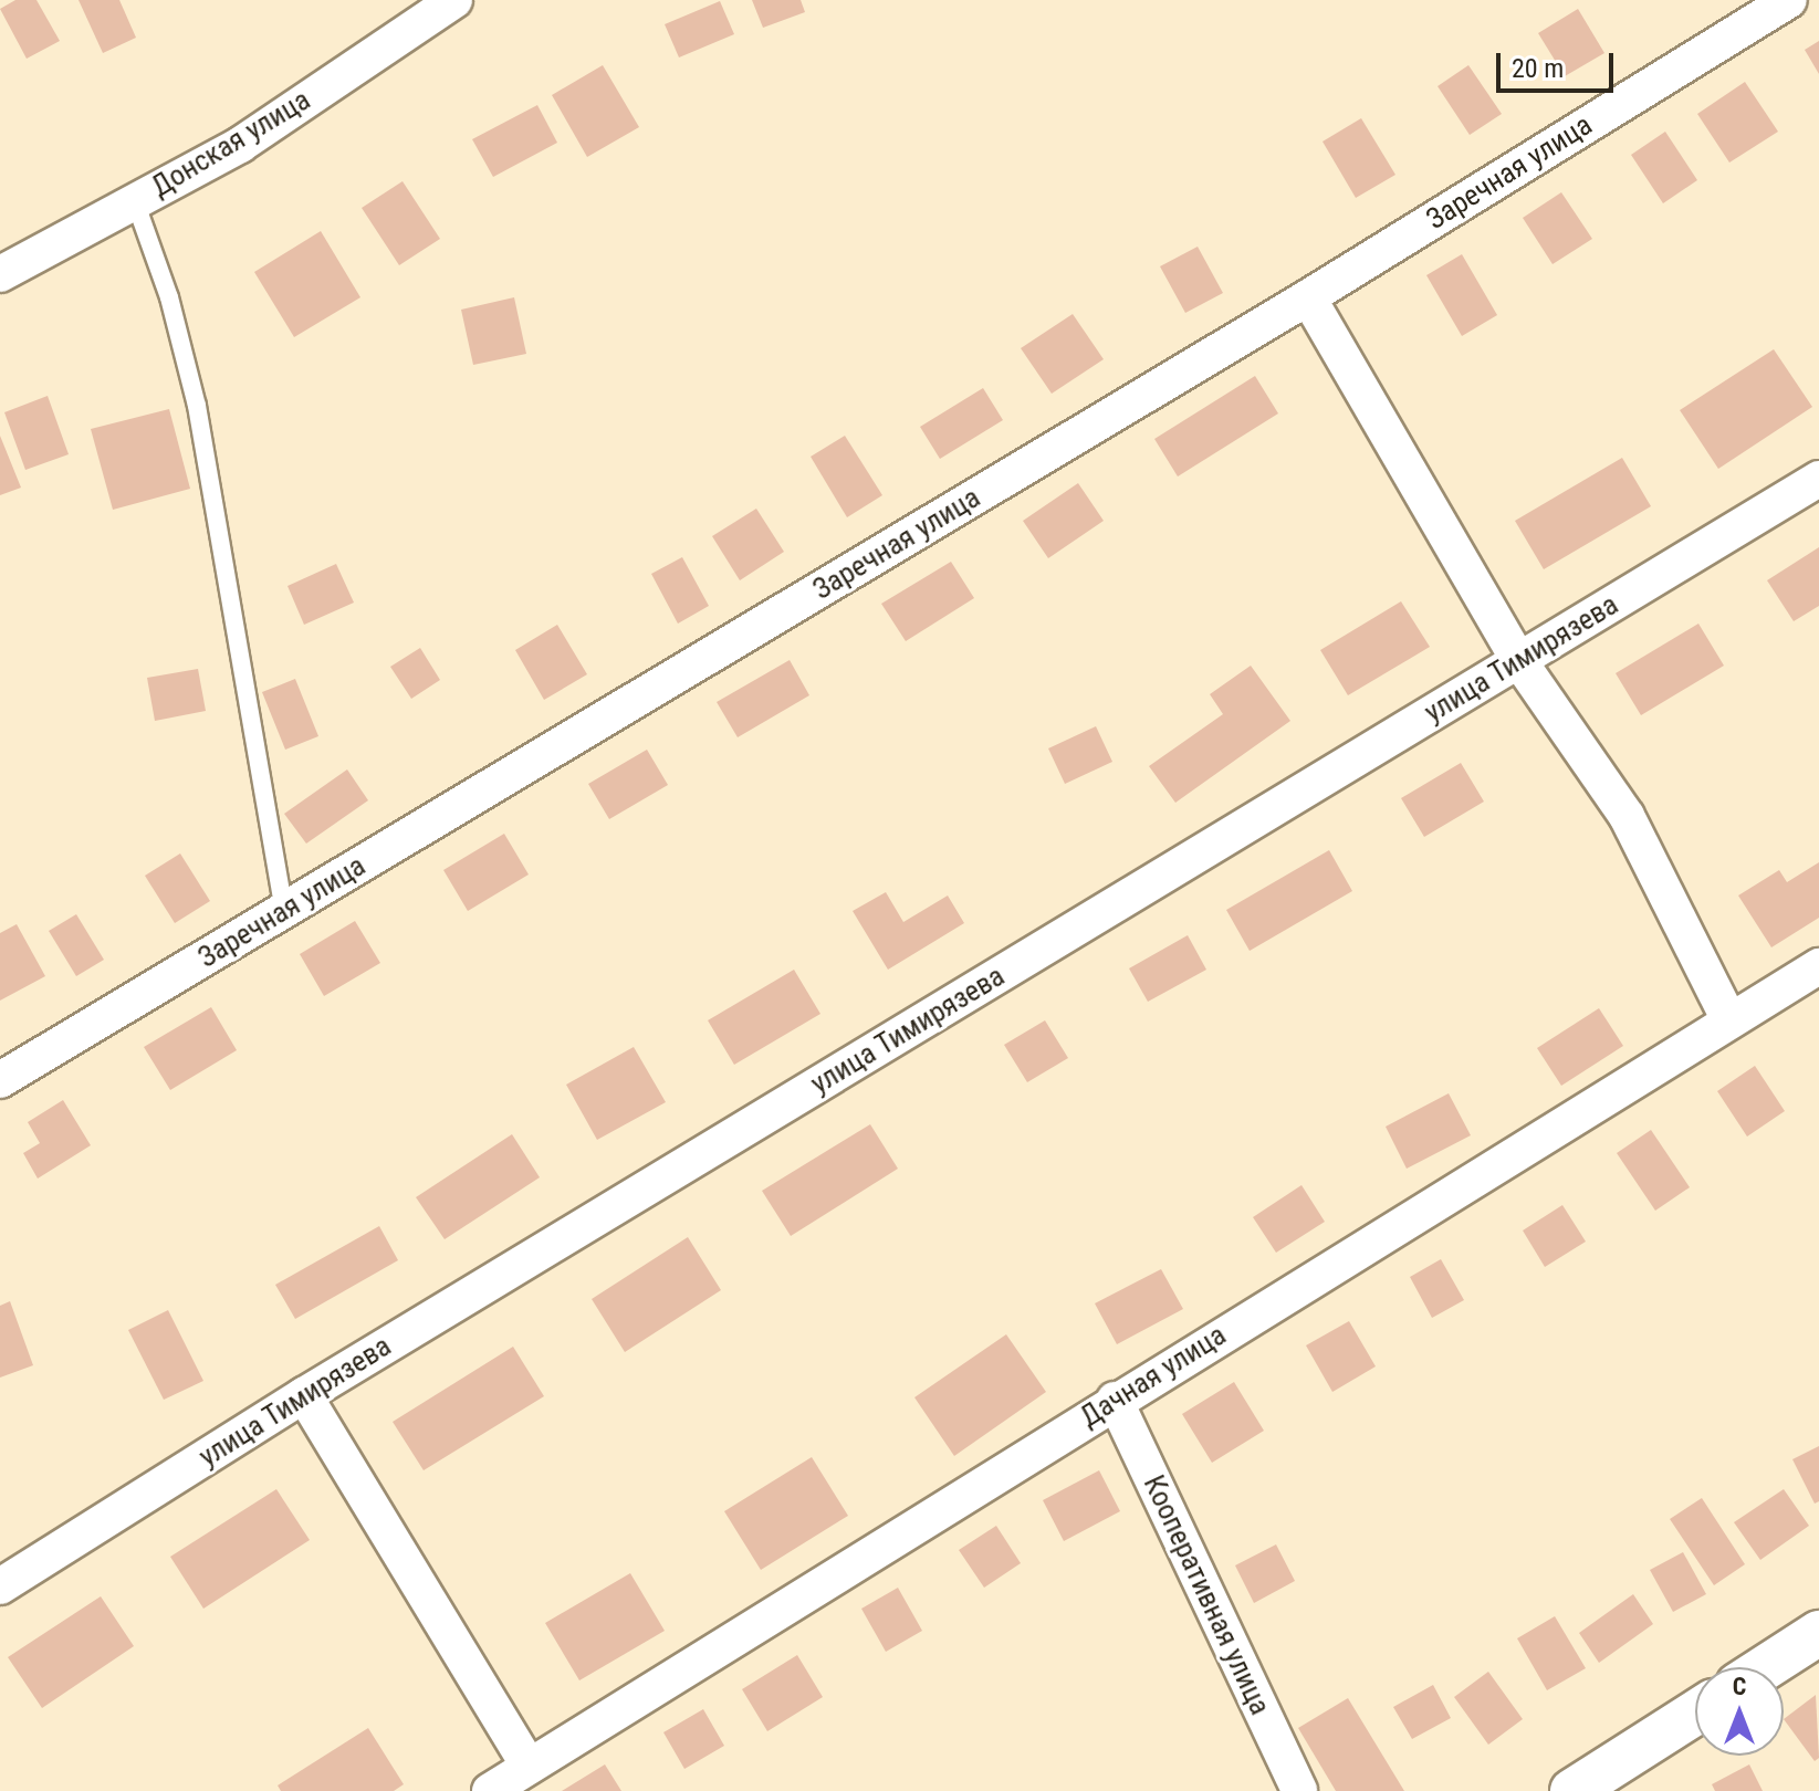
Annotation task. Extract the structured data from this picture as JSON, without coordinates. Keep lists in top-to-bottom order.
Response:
{
  "streets": {
    "street": [
      "Донская улица",
      "Заречная улица",
      "улица Тимирязева",
      "Дачная улица",
      "Кооперативная улица"
    ]
  },
  "crossings": [
    ["Дачная улица", "Кооперативная улица"]
  ],
  "scale_bar": "20 m",
  "north": "top"
}
